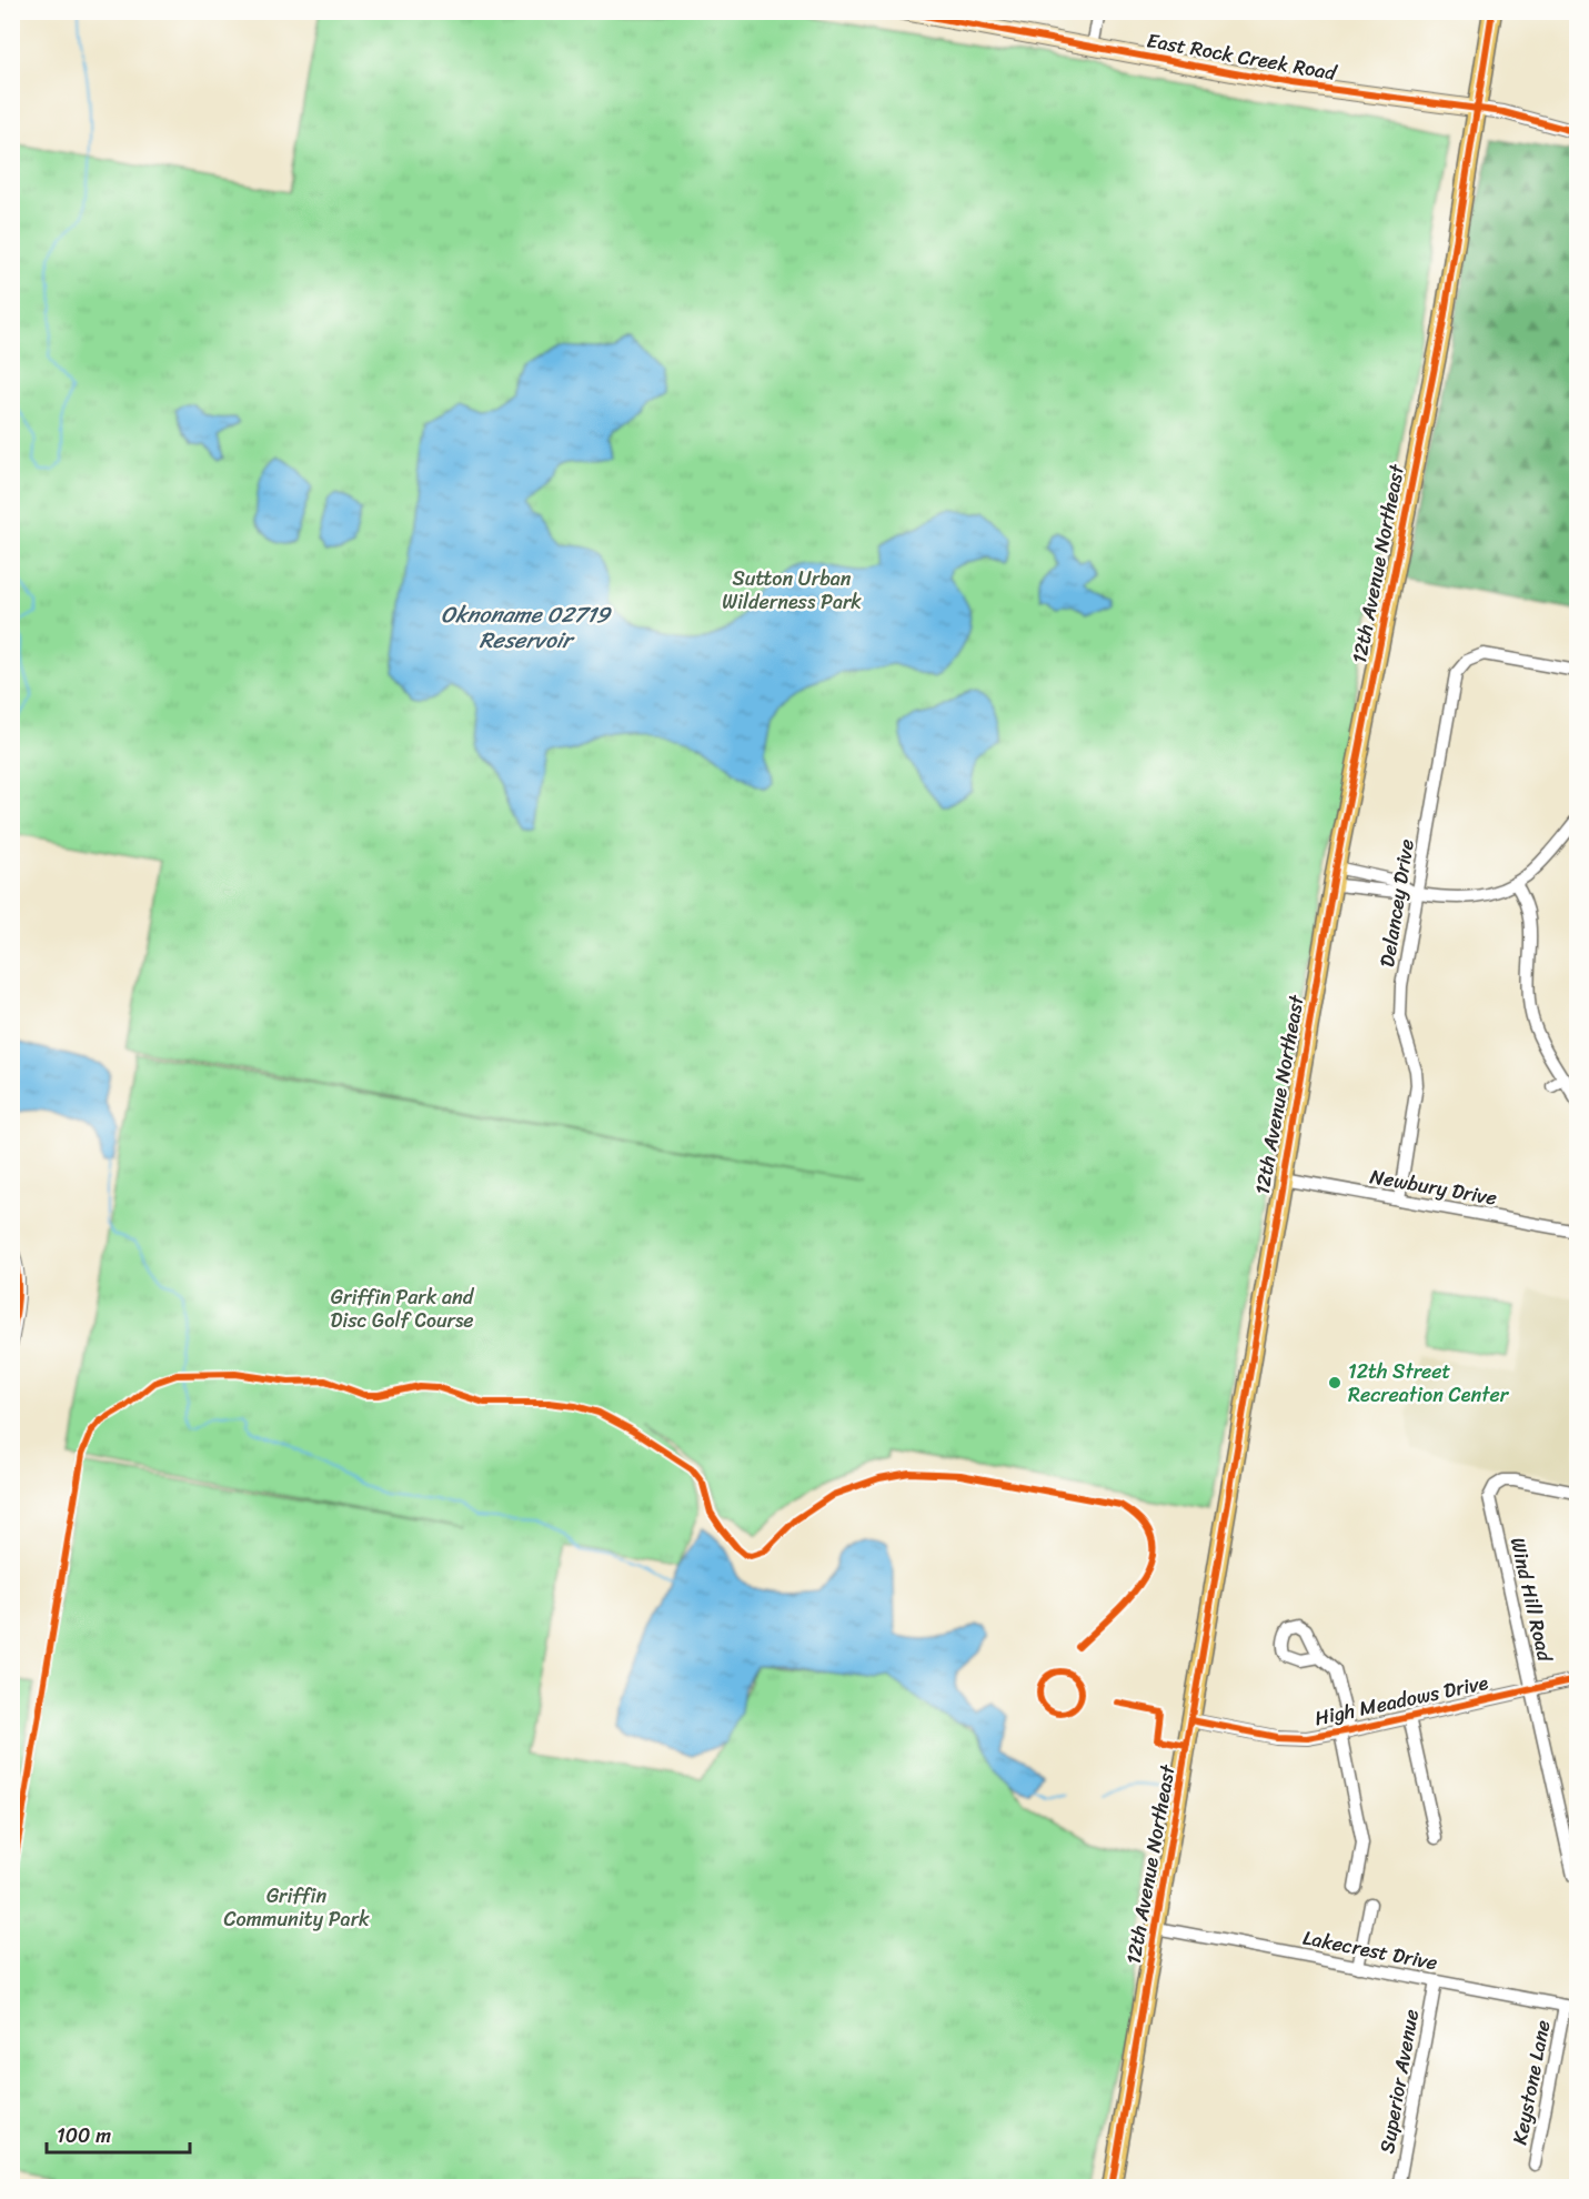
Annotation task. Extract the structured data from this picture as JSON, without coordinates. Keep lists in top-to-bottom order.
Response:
{
  "streets": {
    "main road": ["East Rock Creek Road", "12th Avenue Northeast"],
    "street": [
      "Delancey Drive",
      "Newbury Drive",
      "Wind Hill Road",
      "High Meadows Drive",
      "Lakecrest Drive",
      "Superior Avenue",
      "Keystone Lane"
    ]
  },
  "crossings": [
    ["East Rock Creek Road", "12th Avenue Northeast"],
    ["12th Avenue Northeast", "Newbury Drive"],
    ["12th Avenue Northeast", "High Meadows Drive"],
    ["12th Avenue Northeast", "Lakecrest Drive"],
    ["Delancey Drive", "Newbury Drive"],
    ["Wind Hill Road", "High Meadows Drive"],
    ["Lakecrest Drive", "Superior Avenue"],
    ["Lakecrest Drive", "Keystone Lane"]
  ],
  "water": ["Oknoname 02719 Reservoir"],
  "parks": ["Sutton Urban Wilderness Park", "Griffin Park and Disc Golf Course", "Griffin Community Park"],
  "places": ["12th Street Recreation Center"],
  "scale_bar": "100 m"
}
